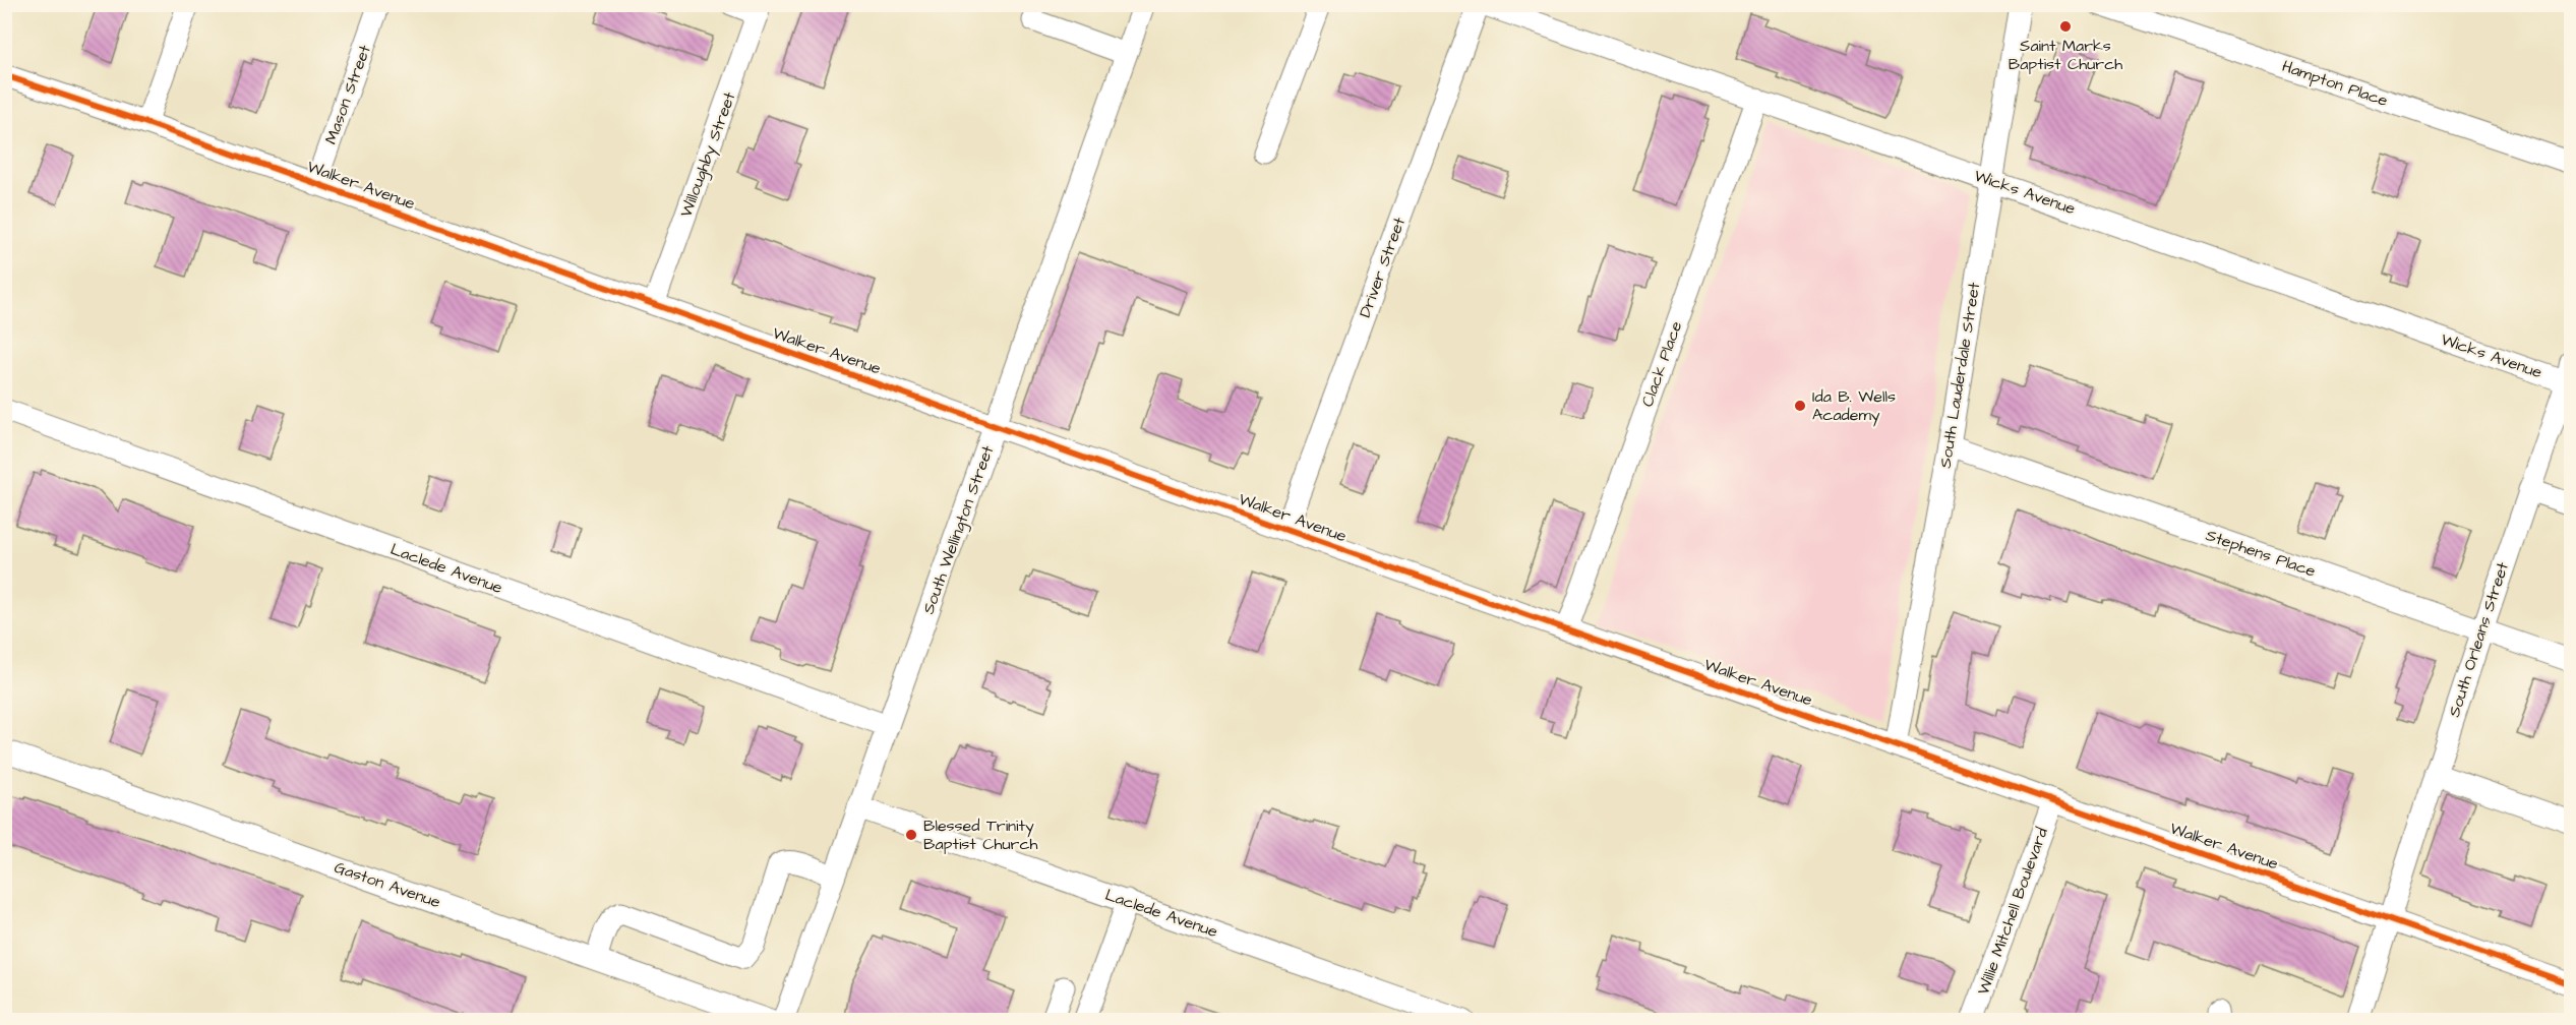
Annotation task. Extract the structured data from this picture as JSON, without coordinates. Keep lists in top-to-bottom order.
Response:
{
  "streets": {
    "street": [
      "Hampton Place",
      "Mason Street",
      "Willoughby Street",
      "Walker Avenue",
      "Wicks Avenue",
      "Driver Street",
      "Clack Place",
      "South Lauderdale Street",
      "South Wellington Street",
      "Stephens Place",
      "Laclede Avenue",
      "South Orleans Street",
      "Gaston Avenue",
      "Willie Mitchell Boulevard"
    ]
  },
  "crossings": [
    ["Mason Street", "Walker Avenue"],
    ["Willoughby Street", "Walker Avenue"],
    ["Walker Avenue", "Driver Street"],
    ["Walker Avenue", "Clack Place"],
    ["Walker Avenue", "South Lauderdale Street"],
    ["Walker Avenue", "South Wellington Street"],
    ["Walker Avenue", "South Orleans Street"],
    ["Walker Avenue", "Willie Mitchell Boulevard"],
    ["Wicks Avenue", "Driver Street"],
    ["Wicks Avenue", "Clack Place"],
    ["Wicks Avenue", "South Lauderdale Street"],
    ["Wicks Avenue", "South Orleans Street"],
    ["South Lauderdale Street", "Stephens Place"],
    ["South Wellington Street", "Laclede Avenue"],
    ["Stephens Place", "South Orleans Street"]
  ],
  "places": ["Saint Marks Baptist Church", "Ida B. Wells Academy", "Blessed Trinity Baptist Church"]
}
